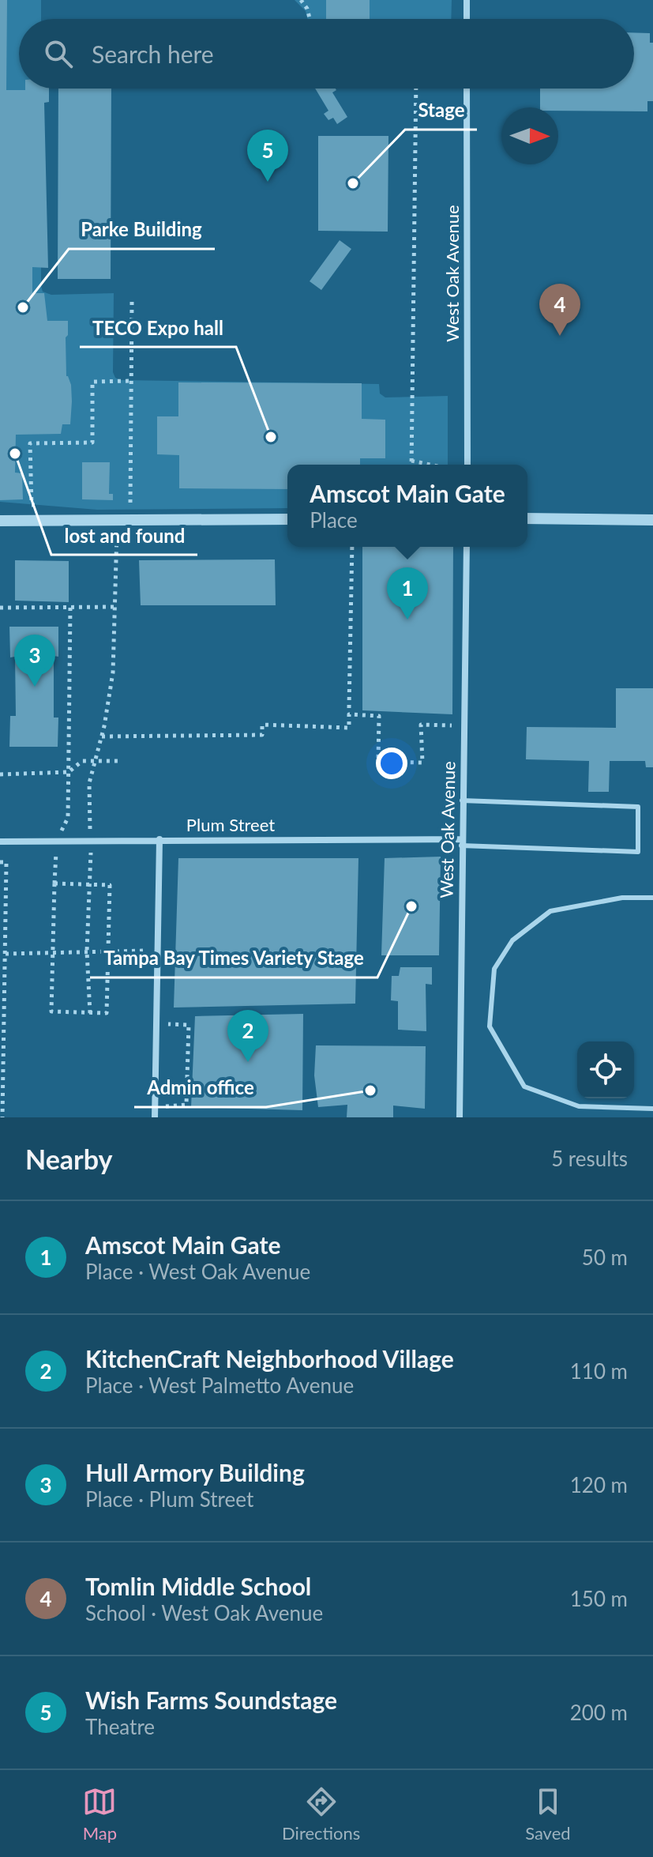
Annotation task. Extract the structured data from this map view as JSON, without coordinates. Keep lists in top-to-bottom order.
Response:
{
  "streets": {
    "street": ["West Oak Avenue", "Plum Street"]
  },
  "crossings": [
    ["West Oak Avenue", "Plum Street"]
  ],
  "places": [
    "Stage",
    "Parke Building",
    "TECO Expo hall",
    "lost and found",
    "Tampa Bay Times Variety Stage",
    "Admin office"
  ],
  "north": "right",
  "page": {
    "search": "Search here",
    "pins": [
      "5",
      "4",
      "1",
      "3",
      "2"
    ],
    "popup": ["Amscot Main Gate", "Place"],
    "heading": ["Nearby", "5 results"],
    "list": [
      {
        "mark": "1",
        "name": "Amscot Main Gate",
        "note": "Place · West Oak Avenue",
        "value": "50 m"
      },
      {
        "mark": "2",
        "name": "KitchenCraft Neighborhood Village",
        "note": "Place · West Palmetto Avenue",
        "value": "110 m"
      },
      {
        "mark": "3",
        "name": "Hull Armory Building",
        "note": "Place · Plum Street",
        "value": "120 m"
      },
      {
        "mark": "4",
        "name": "Tomlin Middle School",
        "note": "School · West Oak Avenue",
        "value": "150 m"
      },
      {
        "mark": "5",
        "name": "Wish Farms Soundstage",
        "note": "Theatre",
        "value": "200 m"
      }
    ],
    "nav": ["Map", "Directions", "Saved"]
  }
}
